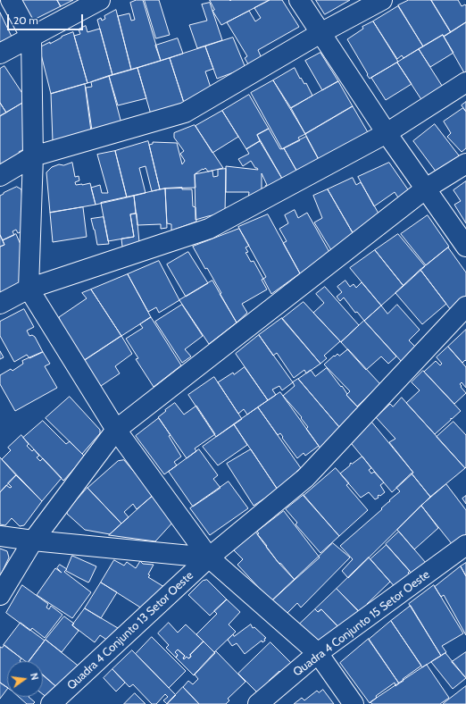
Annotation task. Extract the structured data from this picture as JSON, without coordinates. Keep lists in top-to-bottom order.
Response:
{
  "streets": {
    "street": ["Quadra 4 Conjunto 15 Setor Oeste", "Quadra 4 Conjunto 13 Setor Oeste"]
  },
  "scale_bar": "20 m",
  "north": "right"
}
